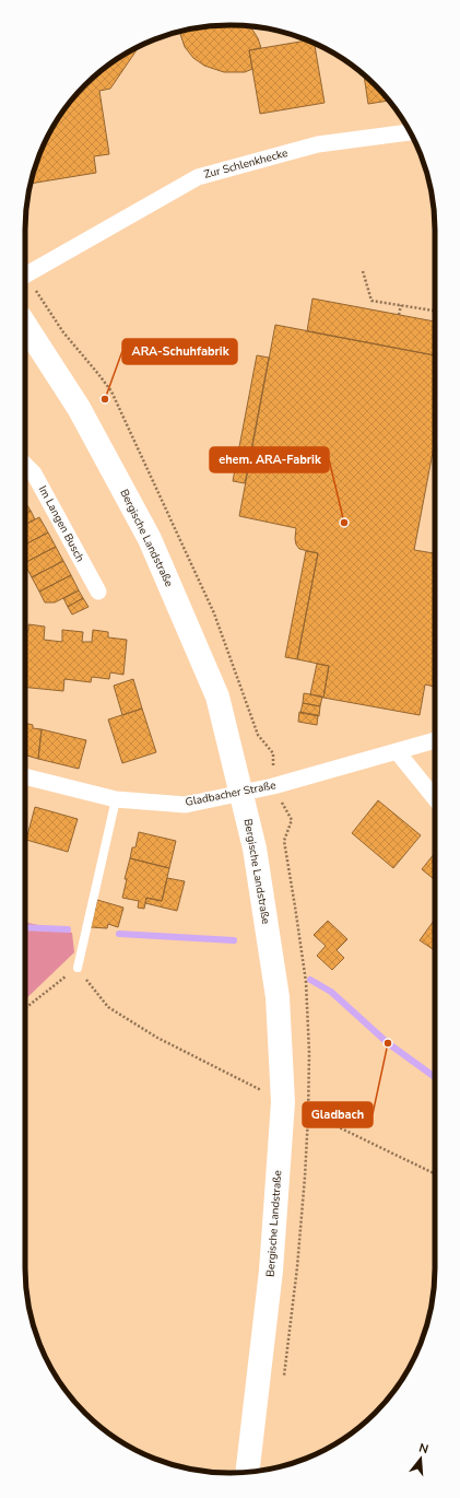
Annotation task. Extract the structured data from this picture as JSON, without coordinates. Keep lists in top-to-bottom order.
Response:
{
  "streets": {
    "main road": ["Bergische Landstraße"],
    "street": ["Zur Schlenkhecke", "Im Langen Busch", "Gladbacher Straße"]
  },
  "crossings": [
    ["Bergische Landstraße", "Gladbacher Straße"]
  ],
  "places": ["ARA-Schuhfabrik", "ehem. ARA-Fabrik", "Gladbach"],
  "north": "top"
}
